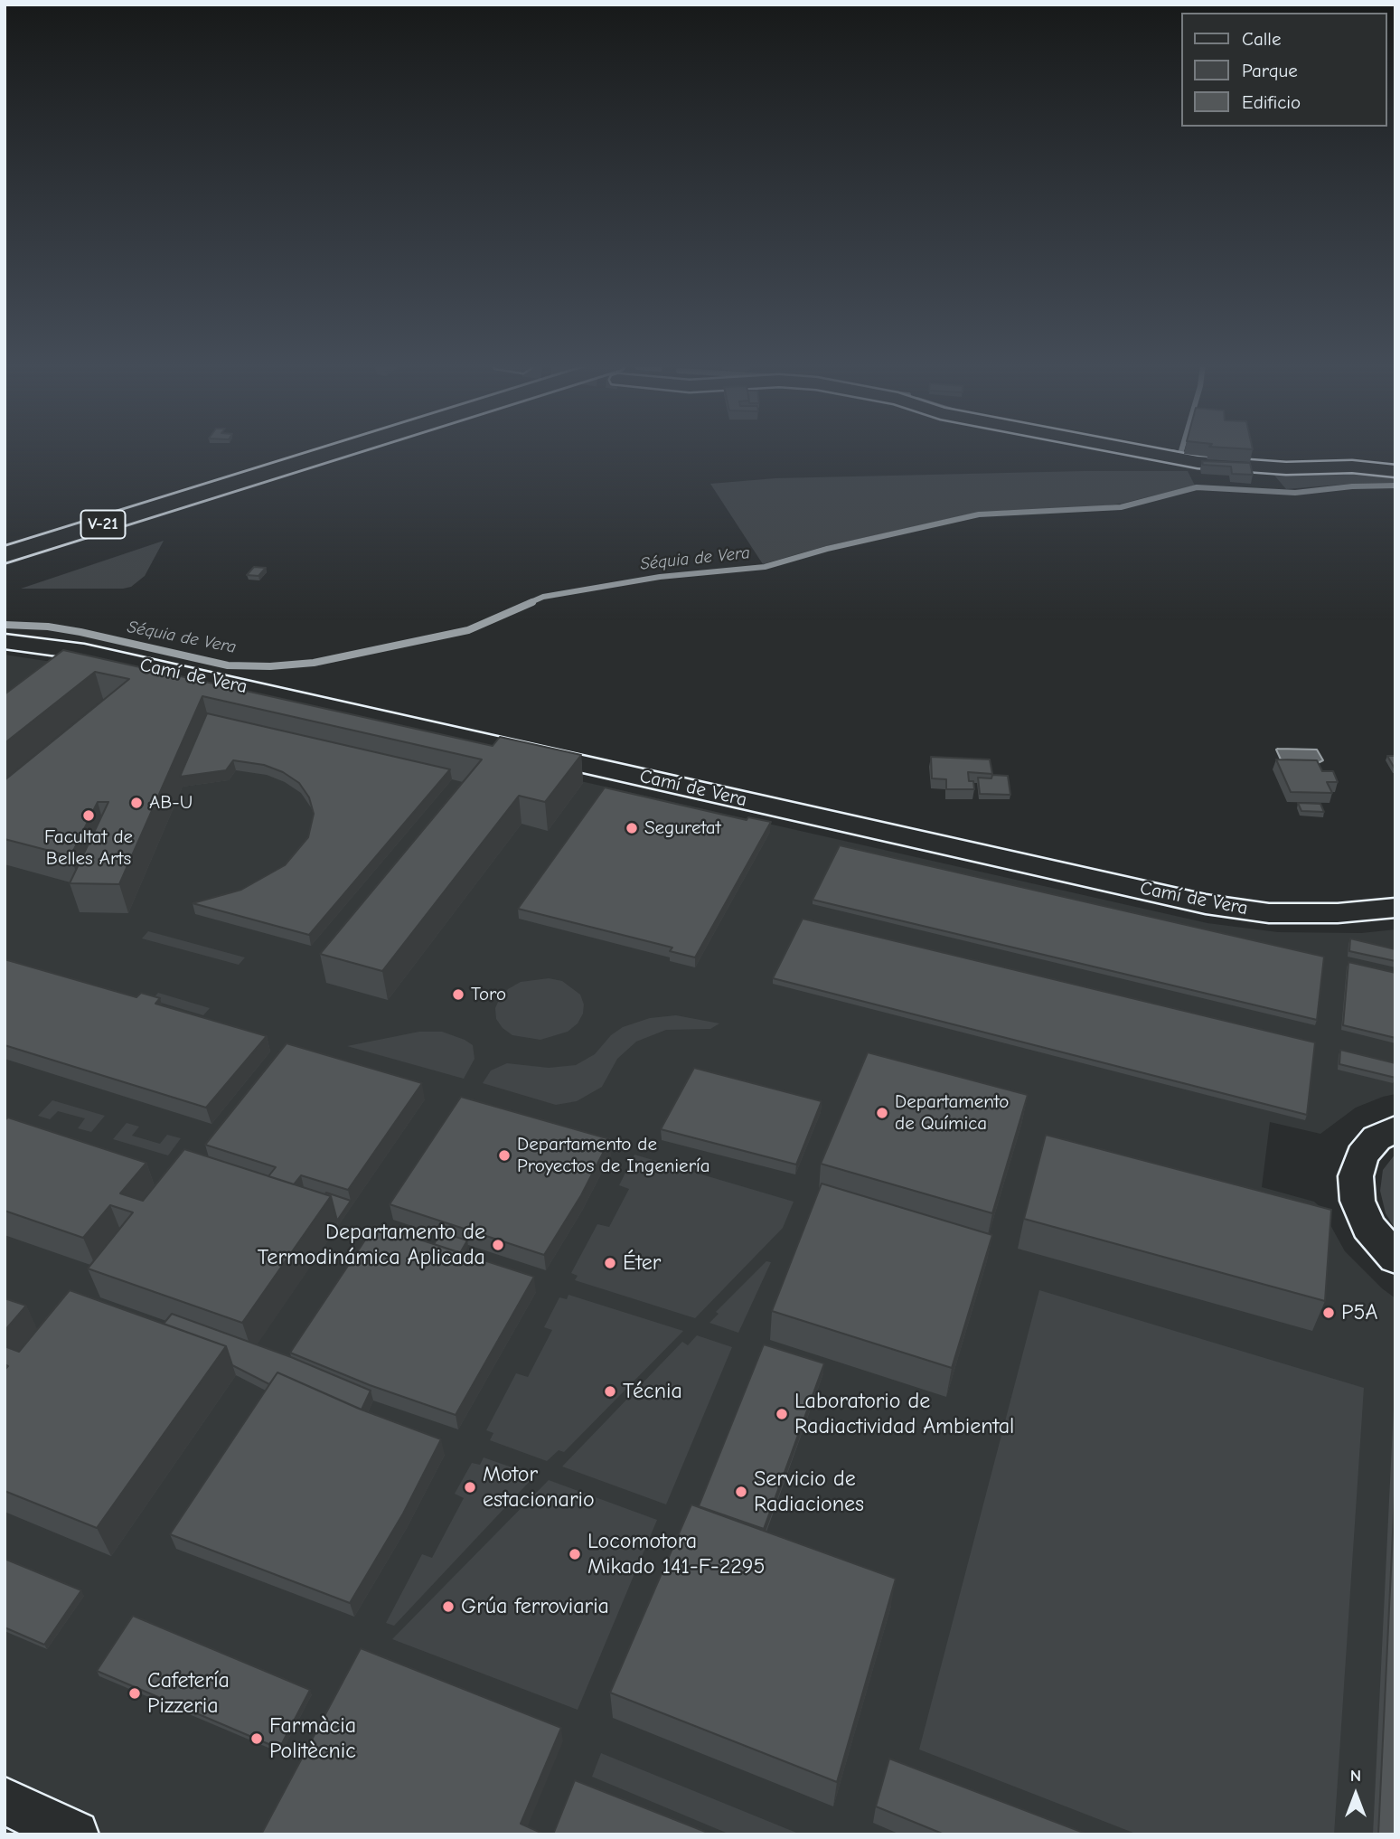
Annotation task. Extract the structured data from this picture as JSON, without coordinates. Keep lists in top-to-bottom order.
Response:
{
  "streets": {
    "highway": ["V-21"],
    "street": ["Camí de Vera"]
  },
  "water": ["Séquia de Vera"],
  "places": [
    "AB-U",
    "Facultat de Belles Arts",
    "Seguretat",
    "Toro",
    "Departamento de Química",
    "Departamento de Proyectos de Ingeniería",
    "Departamento de Termodinámica Aplicada",
    "Éter",
    "P5A",
    "Técnia",
    "Laboratorio de Radiactividad Ambiental",
    "Motor estacionario",
    "Servicio de Radiaciones",
    "Locomotora Mikado 141-F-2295",
    "Grúa ferroviaria",
    "Cafetería Pizzeria",
    "Farmàcia Politècnic"
  ],
  "legend": ["Calle", "Parque", "Edificio"],
  "north": "top"
}
